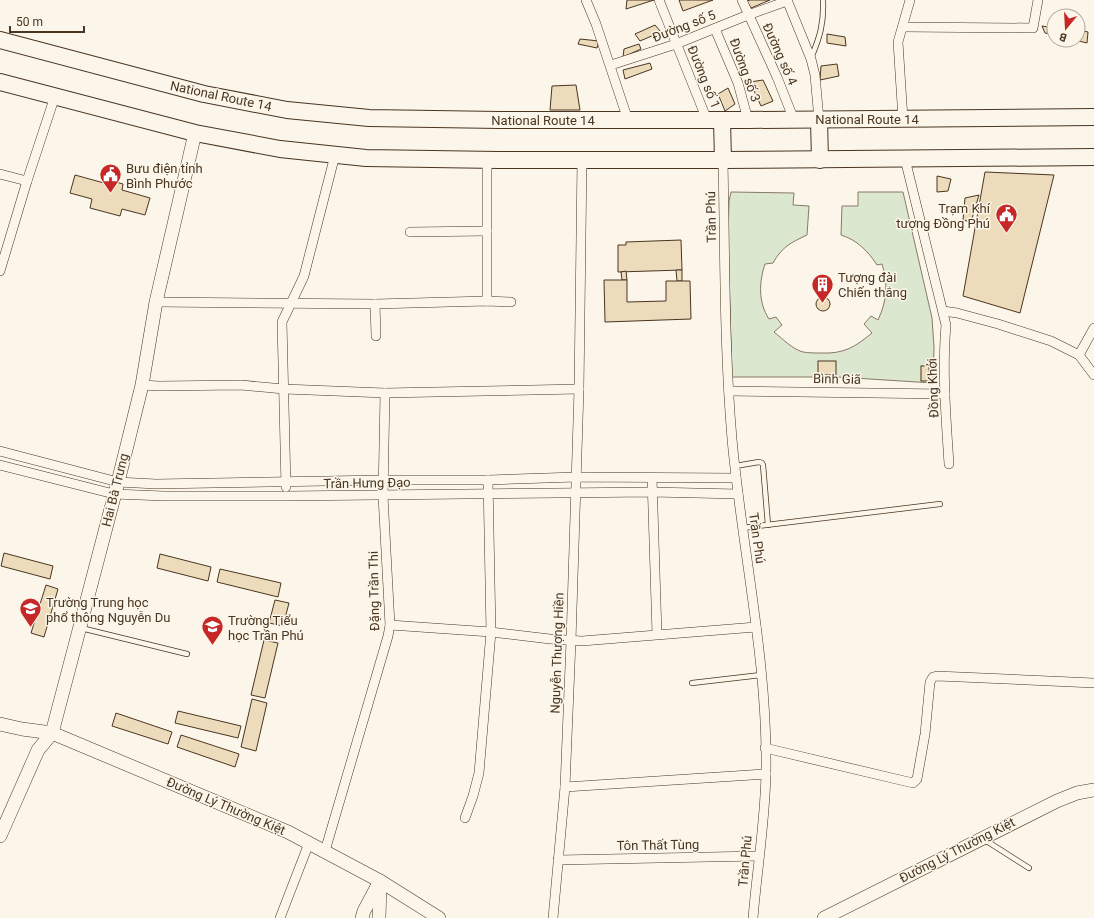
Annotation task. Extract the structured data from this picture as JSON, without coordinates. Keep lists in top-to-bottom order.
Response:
{
  "streets": {
    "highway": ["National Route 14"],
    "street": [
      "Đường số 5",
      "Đường số 4",
      "Đường số 3",
      "Đường số 1",
      "Trần Phú",
      "Bình Giã",
      "Đồng Khởi",
      "Trần Hưng Đạo",
      "Hai Bà Trưng",
      "Đặng Trần Thi",
      "Nguyễn Thượng Hiền",
      "Đường Lý Thường Kiệt",
      "Tôn Thất Tùng"
    ]
  },
  "crossings": [
    ["Đường số 5", "Đường số 4"],
    ["Đường số 5", "Đường số 3"],
    ["Đường số 5", "Đường số 1"],
    ["Đường số 4", "National Route 14"],
    ["Đường số 3", "National Route 14"],
    ["Đường số 1", "National Route 14"],
    ["Trần Phú", "Bình Giã"],
    ["Trần Phú", "Trần Hưng Đạo"],
    ["Trần Phú", "Tôn Thất Tùng"],
    ["Bình Giã", "Đồng Khởi"],
    ["Trần Hưng Đạo", "Hai Bà Trưng"],
    ["Trần Hưng Đạo", "Đặng Trần Thi"],
    ["Trần Hưng Đạo", "Nguyễn Thượng Hiền"],
    ["Hai Bà Trưng", "Đường Lý Thường Kiệt"],
    ["Đặng Trần Thi", "Đường Lý Thường Kiệt"],
    ["Nguyễn Thượng Hiền", "Tôn Thất Tùng"]
  ],
  "places": {
    "public building": ["Bưu điện tỉnh Bình Phước", "Trạm Khí tượng Đồng Phú"],
    "building": ["Tượng đài Chiến thắng"],
    "school or university": ["Trường Trung học phổ thông Nguyễn Du", "Trường Tiểu học Trần Phú"]
  },
  "scale_bar": "50 m",
  "north": "bottom"
}
